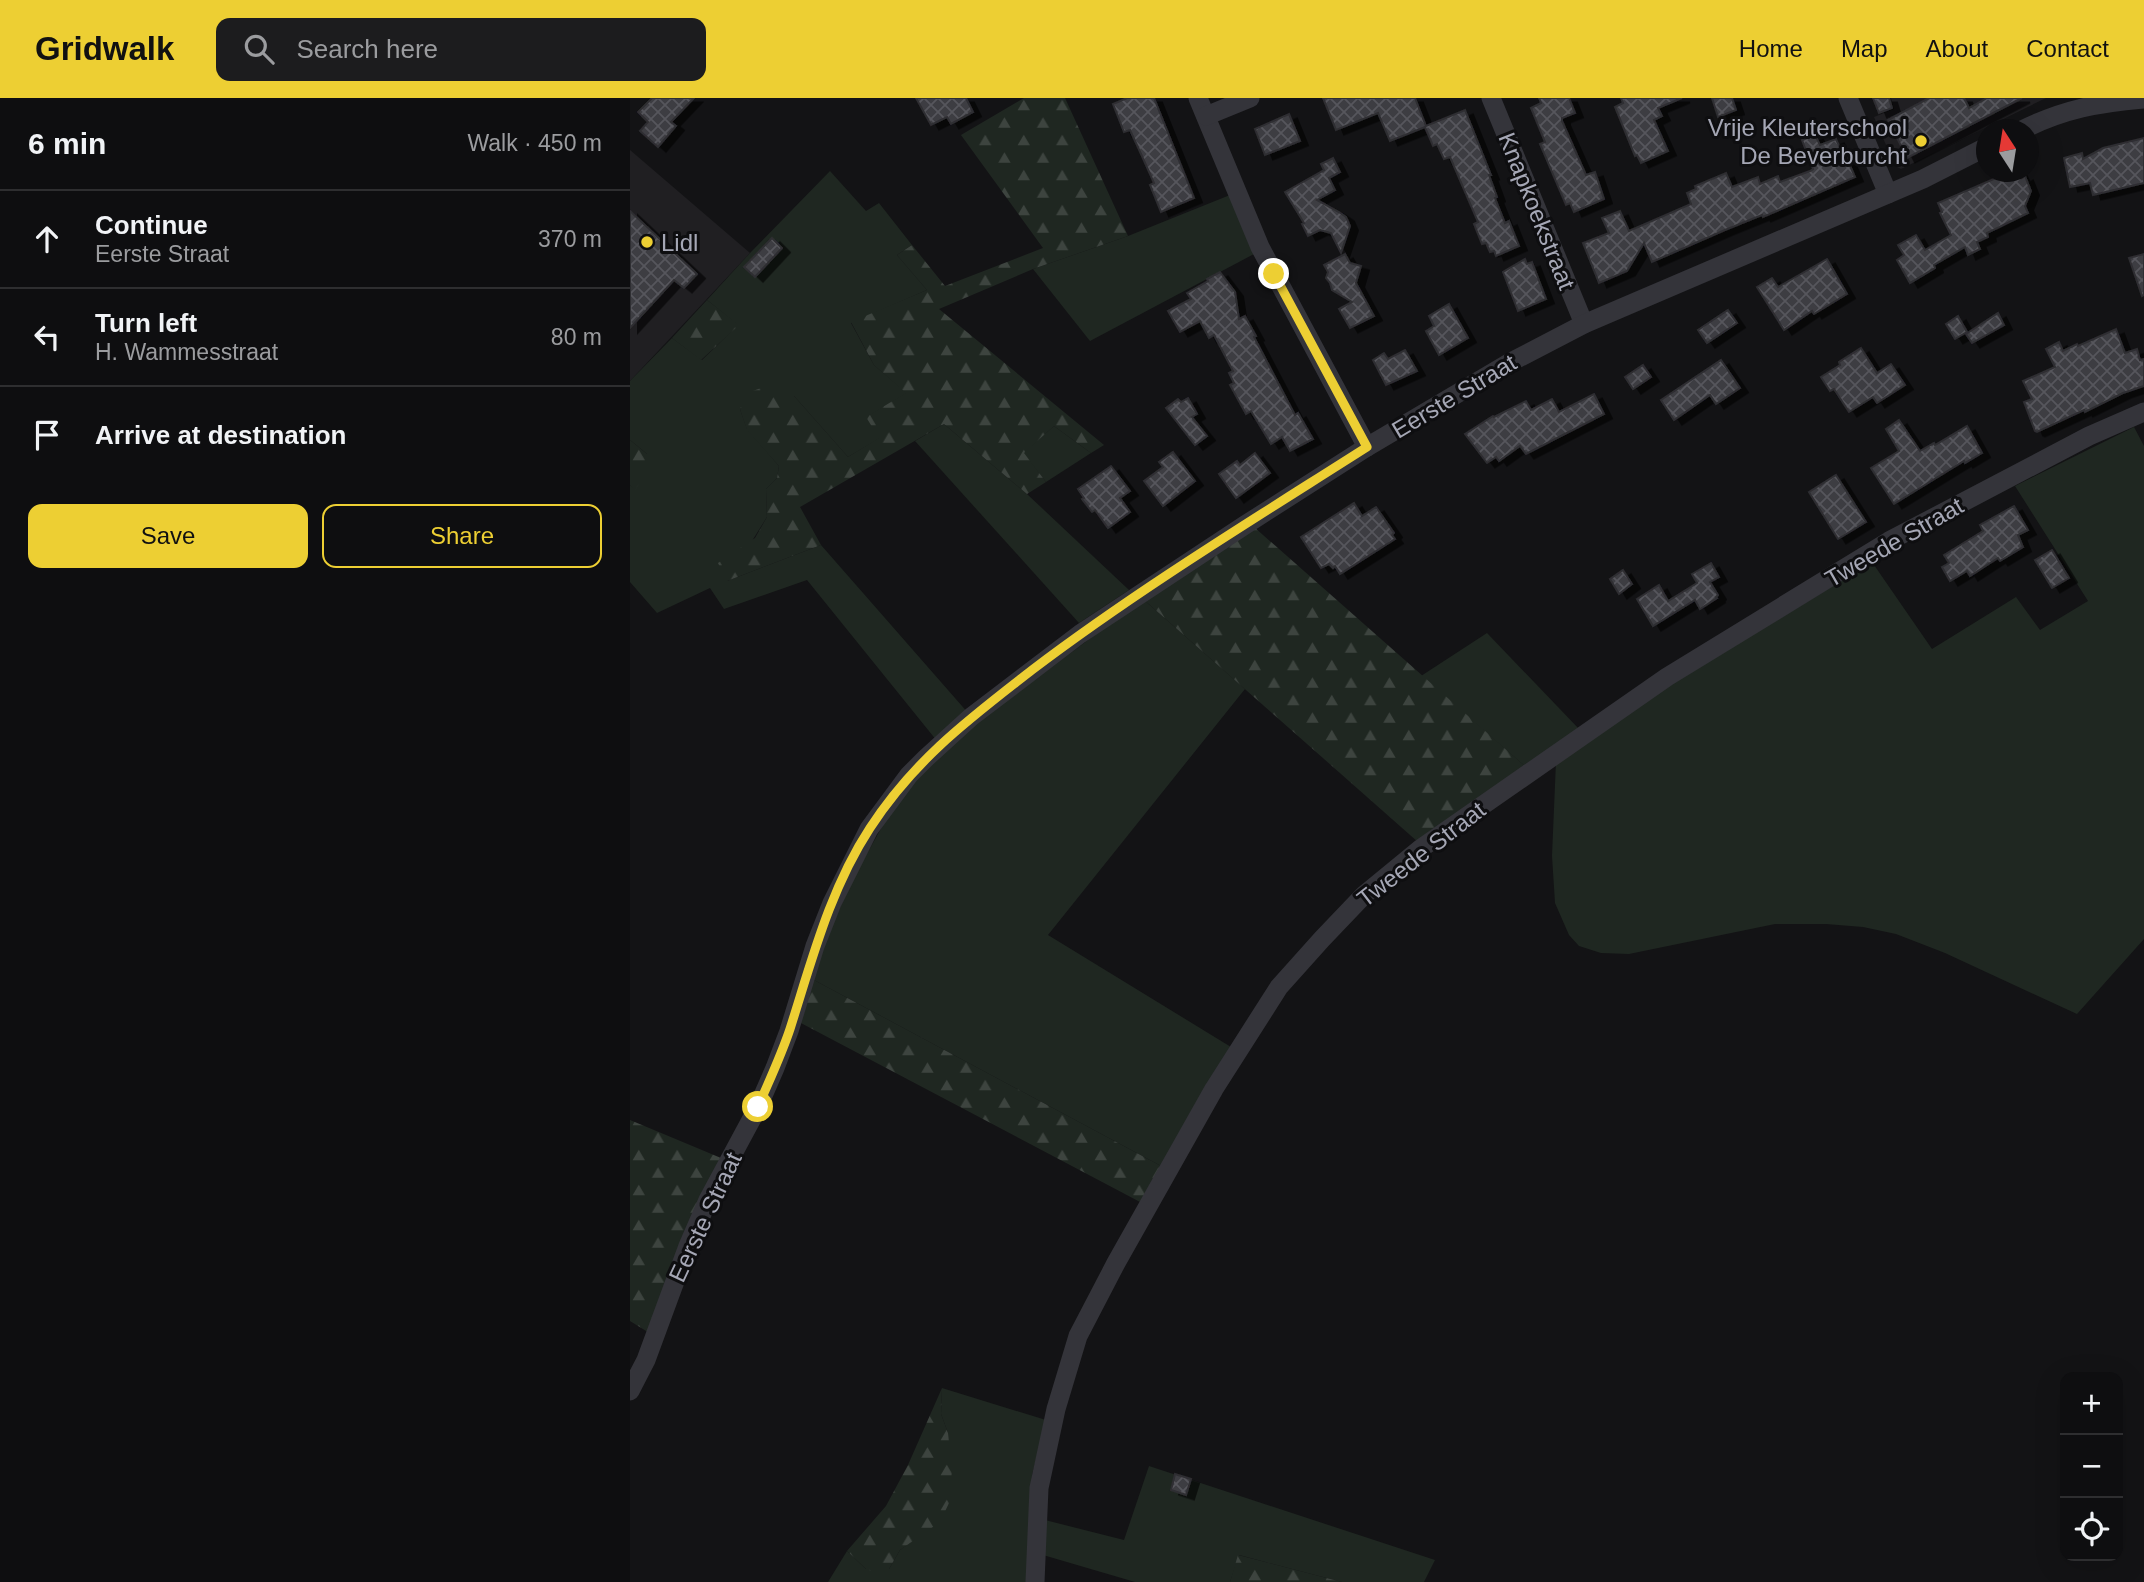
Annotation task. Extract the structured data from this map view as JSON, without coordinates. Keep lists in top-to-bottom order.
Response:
{
  "streets": {
    "street": ["Knapkoekstraat", "Eerste Straat", "Tweede Straat"]
  },
  "crossings": [
    ["Knapkoekstraat", "Eerste Straat"]
  ],
  "places": ["Vrije Kleuterschool De Beverburcht", "Lidl"],
  "north": "top",
  "page": {
    "header": "Gridwalk",
    "search": "Search here",
    "nav": [
      "Home",
      "Map",
      "About",
      "Contact"
    ],
    "heading": ["6 min", "Walk · 450 m"],
    "list": [
      ["Continue", "Eerste Straat", "370 m"],
      ["Turn left", "H. Wammesstraat", "80 m"],
      "Arrive at destination"
    ],
    "buttons": ["Save", "Share"],
    "map_buttons": ["+", "−"]
  }
}
